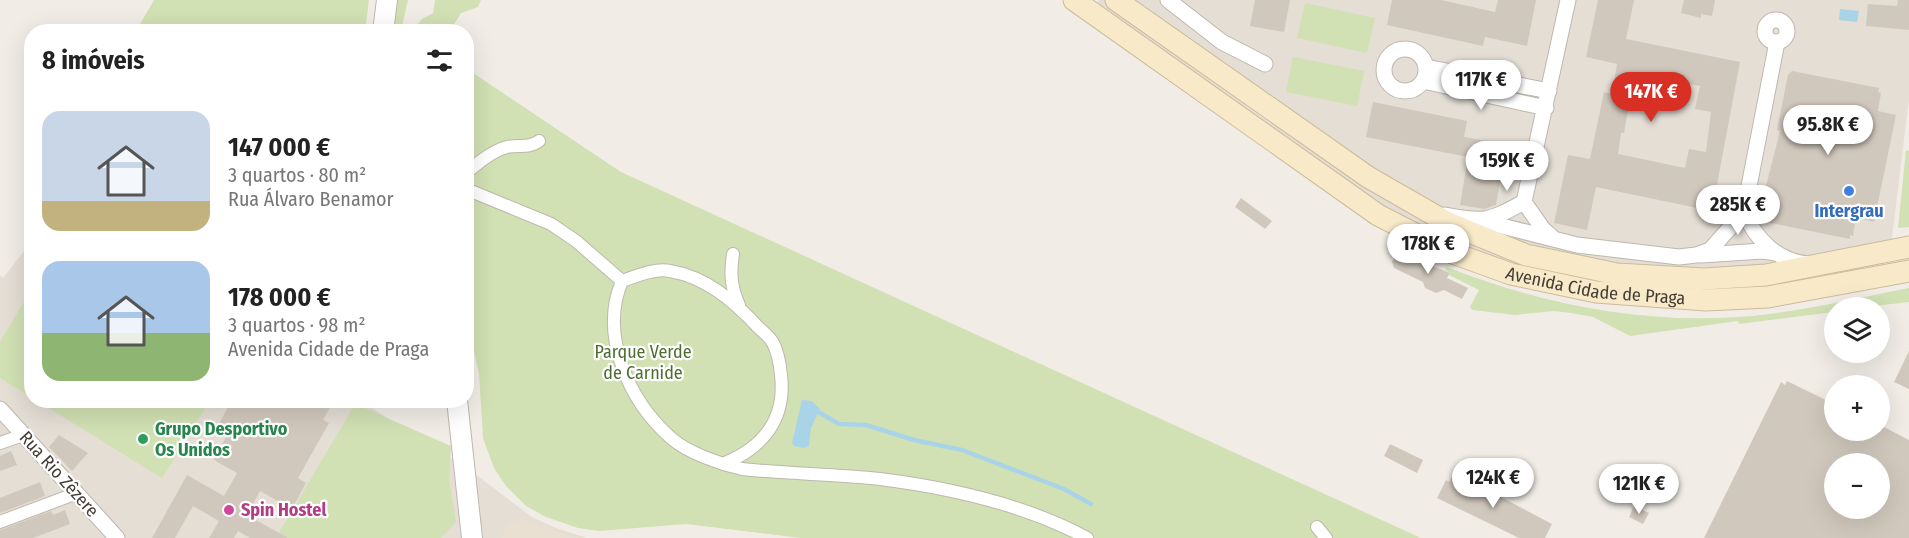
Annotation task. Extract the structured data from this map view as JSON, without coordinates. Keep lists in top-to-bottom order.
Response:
{
  "streets": {
    "main road": ["Avenida Cidade de Praga"],
    "street": ["Rua Rio Zêzere"]
  },
  "parks": ["Parque Verde de Carnide"],
  "places": ["Intergrau", "Grupo Desportivo Os Unidos", "Spin Hostel"],
  "page": {
    "heading": "8 imóveis",
    "price": [
      "117K €",
      "147K €",
      "95.8K €",
      "159K €",
      "285K €",
      "178K €",
      "124K €",
      "121K €"
    ],
    "list": [
      {
        "name": "147 000 €",
        "note": "3 quartos · 80 m² · Rua Álvaro Benamor"
      },
      {
        "name": "178 000 €",
        "note": "3 quartos · 98 m² · Avenida Cidade de Praga"
      }
    ],
    "map_buttons": ["+", "−"]
  }
}
